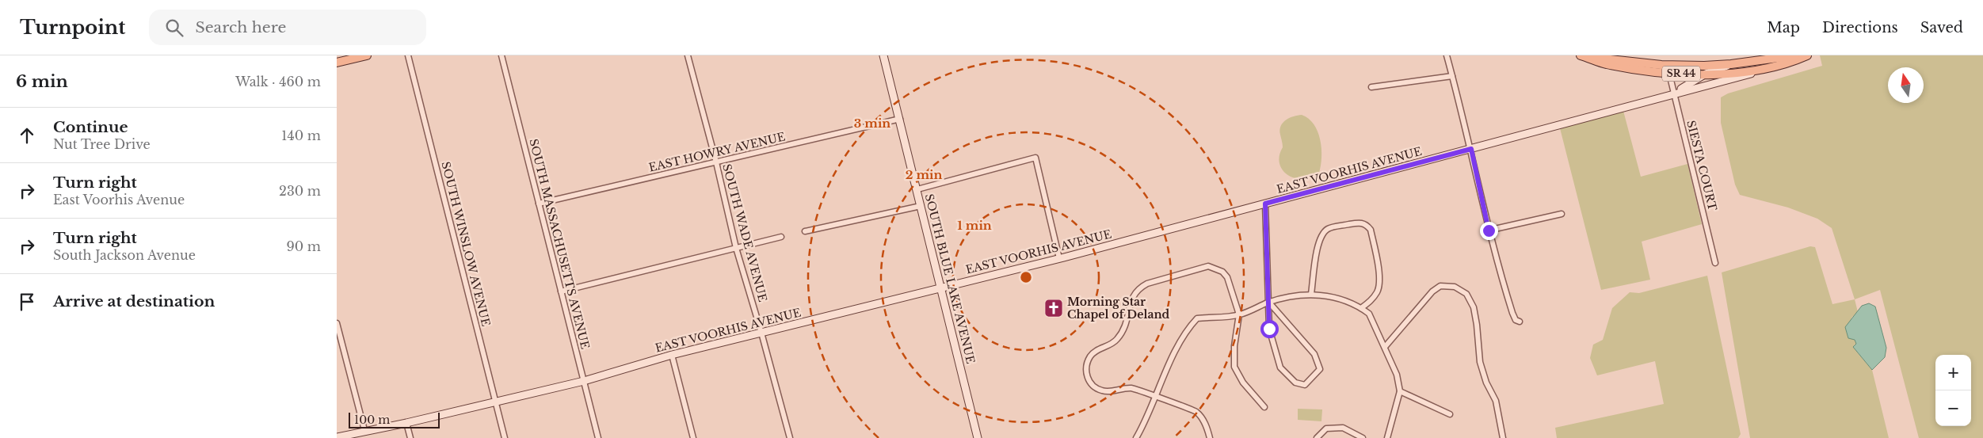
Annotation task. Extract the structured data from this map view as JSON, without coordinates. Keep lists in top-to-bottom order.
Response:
{
  "streets": {
    "main road": ["SR 44"],
    "street": [
      "EAST HOWRY AVENUE",
      "SIESTA COURT",
      "EAST VOORHIS AVENUE",
      "SOUTH WADE AVENUE",
      "SOUTH WINSLOW AVENUE",
      "SOUTH MASSACHUSETTS AVENUE",
      "SOUTH BLUE LAKE AVENUE"
    ]
  },
  "crossings": [
    ["SR 44", "SIESTA COURT"],
    ["SR 44", "EAST VOORHIS AVENUE"],
    ["EAST HOWRY AVENUE", "SOUTH WADE AVENUE"],
    ["EAST HOWRY AVENUE", "SOUTH MASSACHUSETTS AVENUE"],
    ["EAST HOWRY AVENUE", "SOUTH BLUE LAKE AVENUE"],
    ["SIESTA COURT", "EAST VOORHIS AVENUE"],
    ["EAST VOORHIS AVENUE", "SOUTH WADE AVENUE"],
    ["EAST VOORHIS AVENUE", "SOUTH WINSLOW AVENUE"],
    ["EAST VOORHIS AVENUE", "SOUTH MASSACHUSETTS AVENUE"],
    ["EAST VOORHIS AVENUE", "SOUTH BLUE LAKE AVENUE"]
  ],
  "places": {
    "church": ["Morning Star Chapel of Deland"]
  },
  "scale_bar": "100 m",
  "north": "top",
  "page": {
    "header": "Turnpoint",
    "search": "Search here",
    "nav": ["Map", "Directions", "Saved"],
    "heading": ["6 min", "Walk · 460 m"],
    "list": [
      ["Continue", "Nut Tree Drive", "140 m"],
      ["Turn right", "East Voorhis Avenue", "230 m"],
      ["Turn right", "South Jackson Avenue", "90 m"],
      "Arrive at destination"
    ],
    "map_buttons": ["+", "−"],
    "scale": "100 m"
  },
  "rings": ["3 min", "2 min", "1 min"]
}
